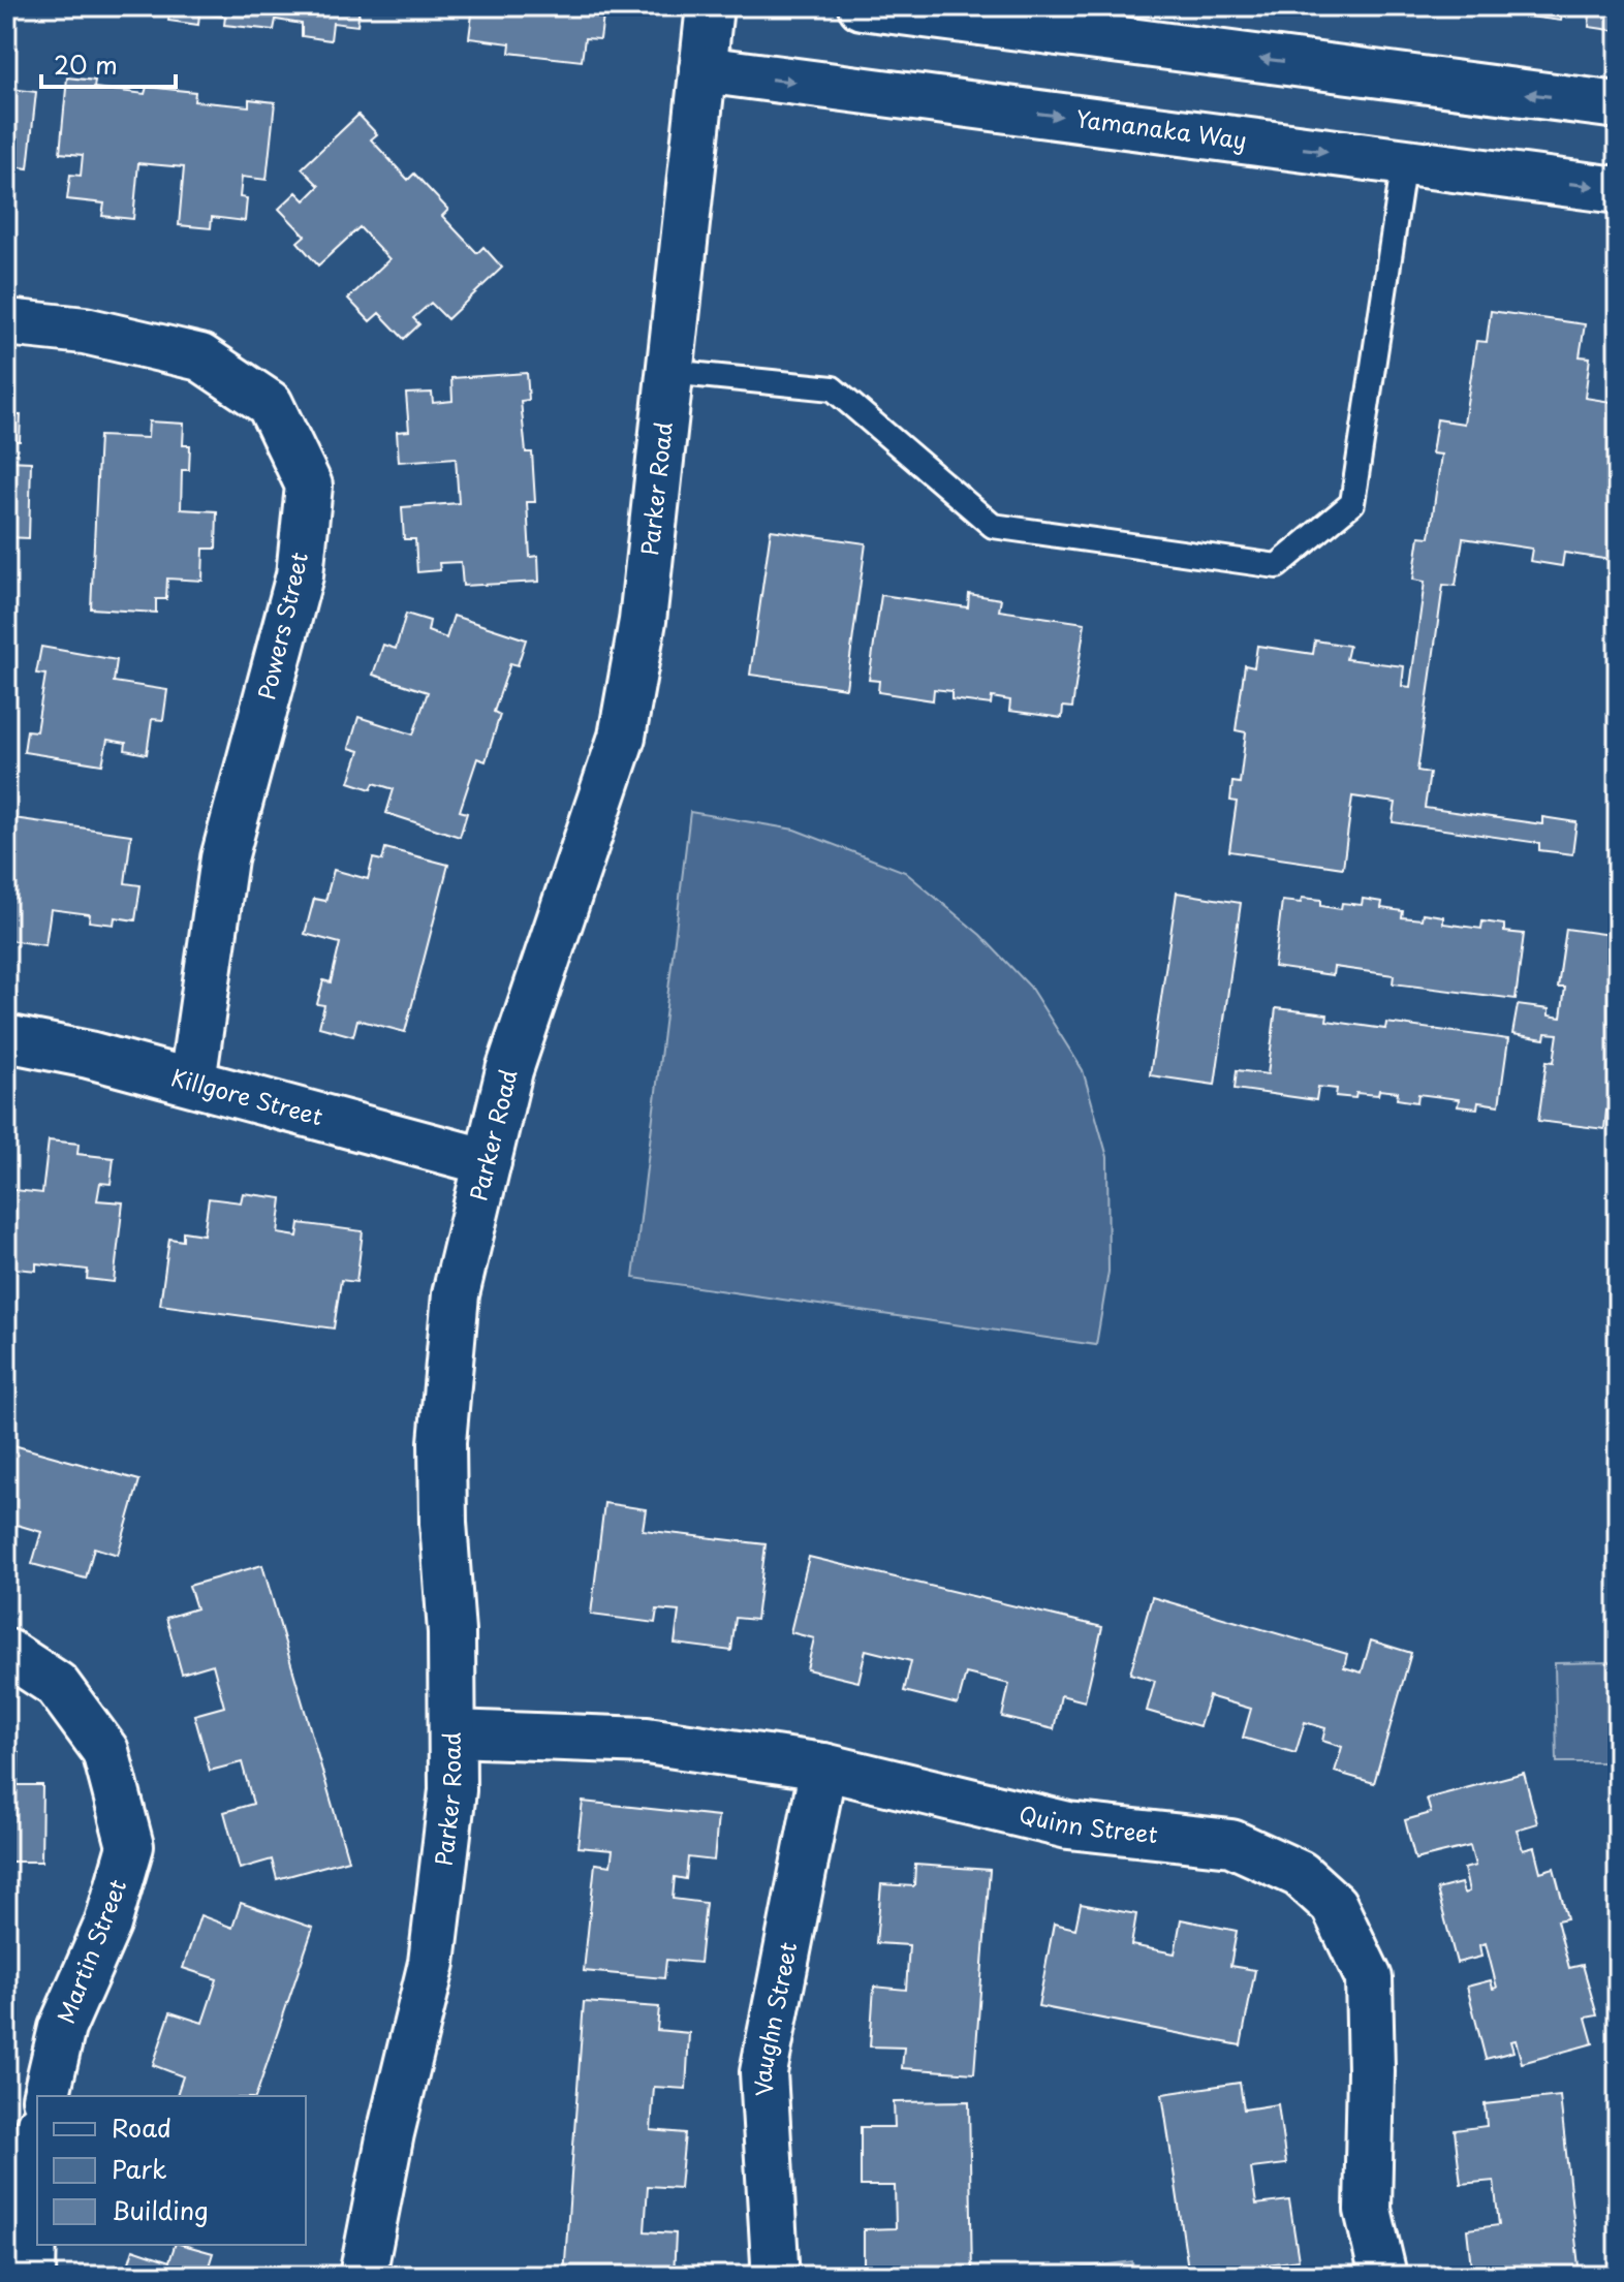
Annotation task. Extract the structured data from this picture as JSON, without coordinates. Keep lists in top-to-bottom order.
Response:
{
  "streets": {
    "street": [
      "Yamanaka Way",
      "Parker Road",
      "Powers Street",
      "Killgore Street",
      "Quinn Street",
      "Martin Street",
      "Vaughn Street"
    ]
  },
  "crossings": [
    ["Yamanaka Way", "Parker Road"],
    ["Parker Road", "Killgore Street"],
    ["Parker Road", "Quinn Street"],
    ["Powers Street", "Killgore Street"],
    ["Quinn Street", "Vaughn Street"]
  ],
  "legend": ["Road", "Park", "Building"],
  "scale_bar": "20 m"
}
